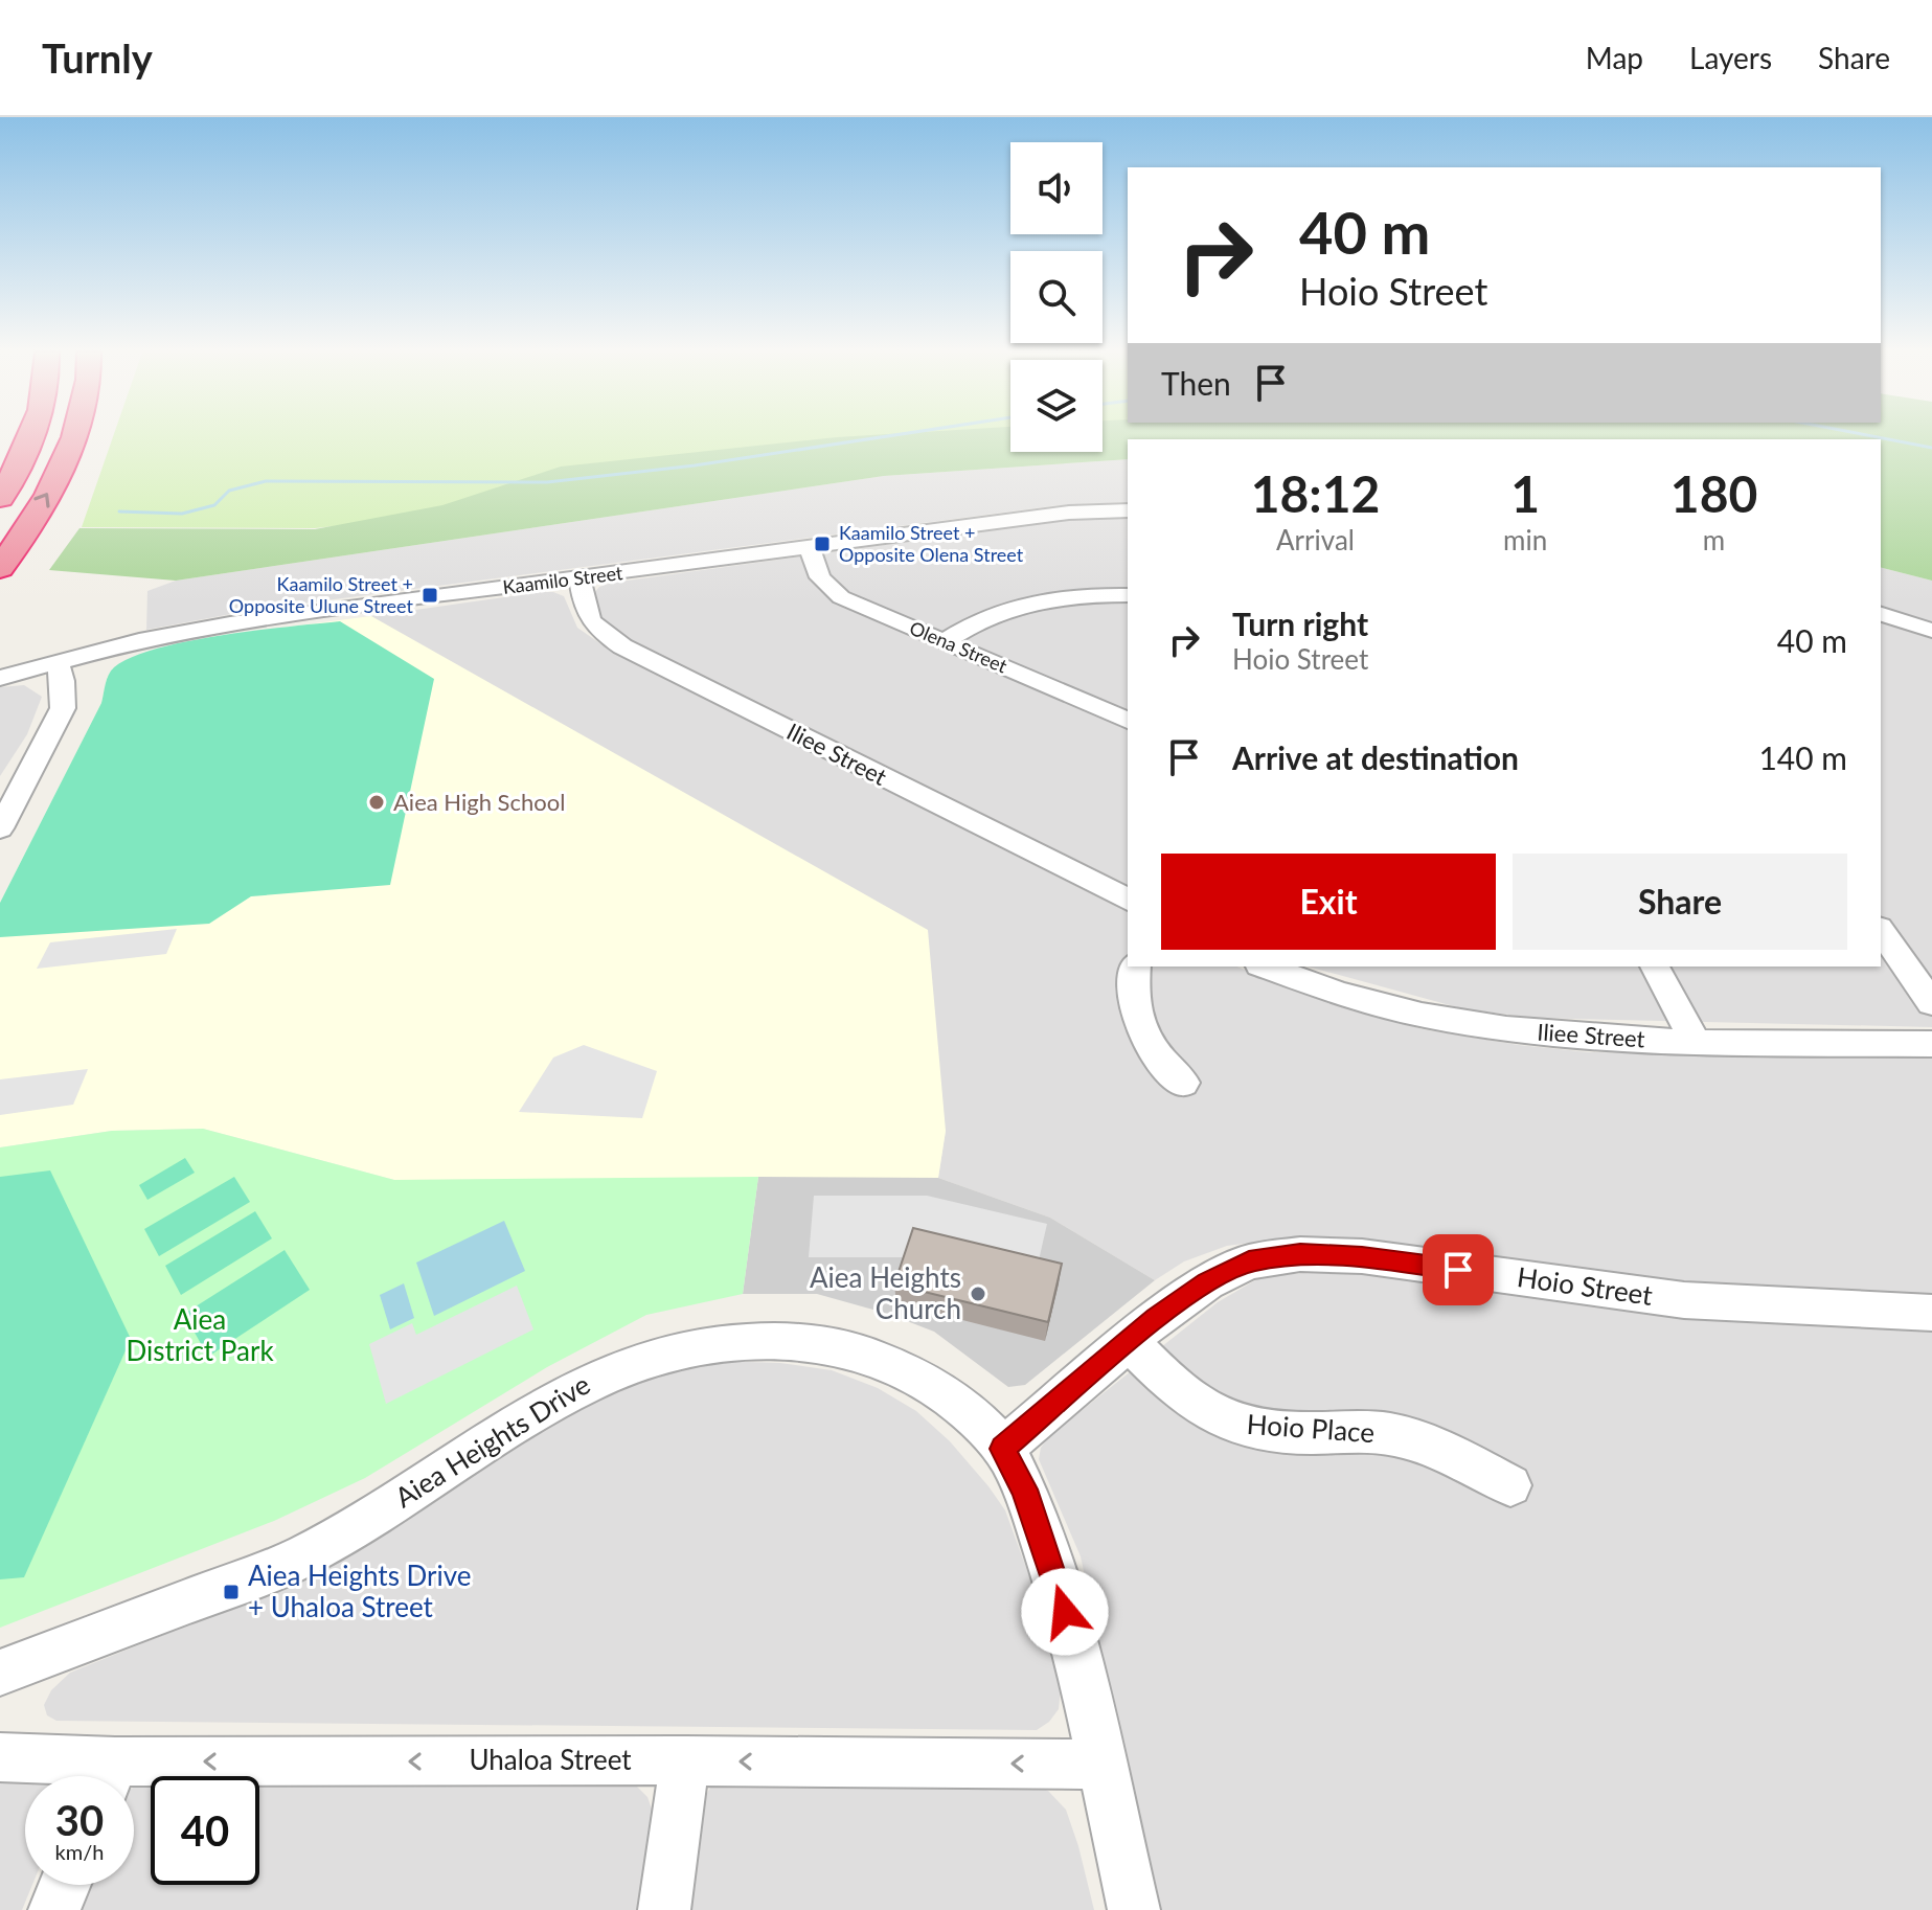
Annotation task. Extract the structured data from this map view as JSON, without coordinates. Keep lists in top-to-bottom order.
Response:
{
  "streets": {
    "street": [
      "Kaamilo Street",
      "Olena Street",
      "Iliee Street",
      "Hoio Street",
      "Hoio Place",
      "Aiea Heights Drive",
      "Uhaloa Street"
    ]
  },
  "crossings": [
    ["Kaamilo Street", "Olena Street"],
    ["Kaamilo Street", "Iliee Street"],
    ["Hoio Street", "Hoio Place"],
    ["Hoio Street", "Aiea Heights Drive"],
    ["Aiea Heights Drive", "Uhaloa Street"]
  ],
  "one_way": ["Uhaloa Street"],
  "parks": ["Aiea District Park"],
  "places": {
    "transit": ["Kaamilo Street + Opposite Olena Street", "Kaamilo Street + Opposite Ulune Street", "Aiea Heights Drive + Uhaloa Street"],
    "other": ["Aiea High School", "Aiea Heights Church"]
  },
  "page": {
    "header": "Turnly",
    "nav": ["Map", "Layers", "Share"],
    "turn": ["40 m", "Hoio Street"],
    "then": "Then",
    "eta": [
      "18:12",
      "Arrival",
      "1",
      "min",
      "180",
      "m"
    ],
    "list": [
      {
        "name": "Turn right",
        "note": "Hoio Street",
        "value": "40 m"
      },
      {
        "name": "Arrive at destination",
        "value": "140 m"
      }
    ],
    "buttons": ["Exit", "Share"],
    "speed": "30 km/h",
    "limit": "40"
  }
}
